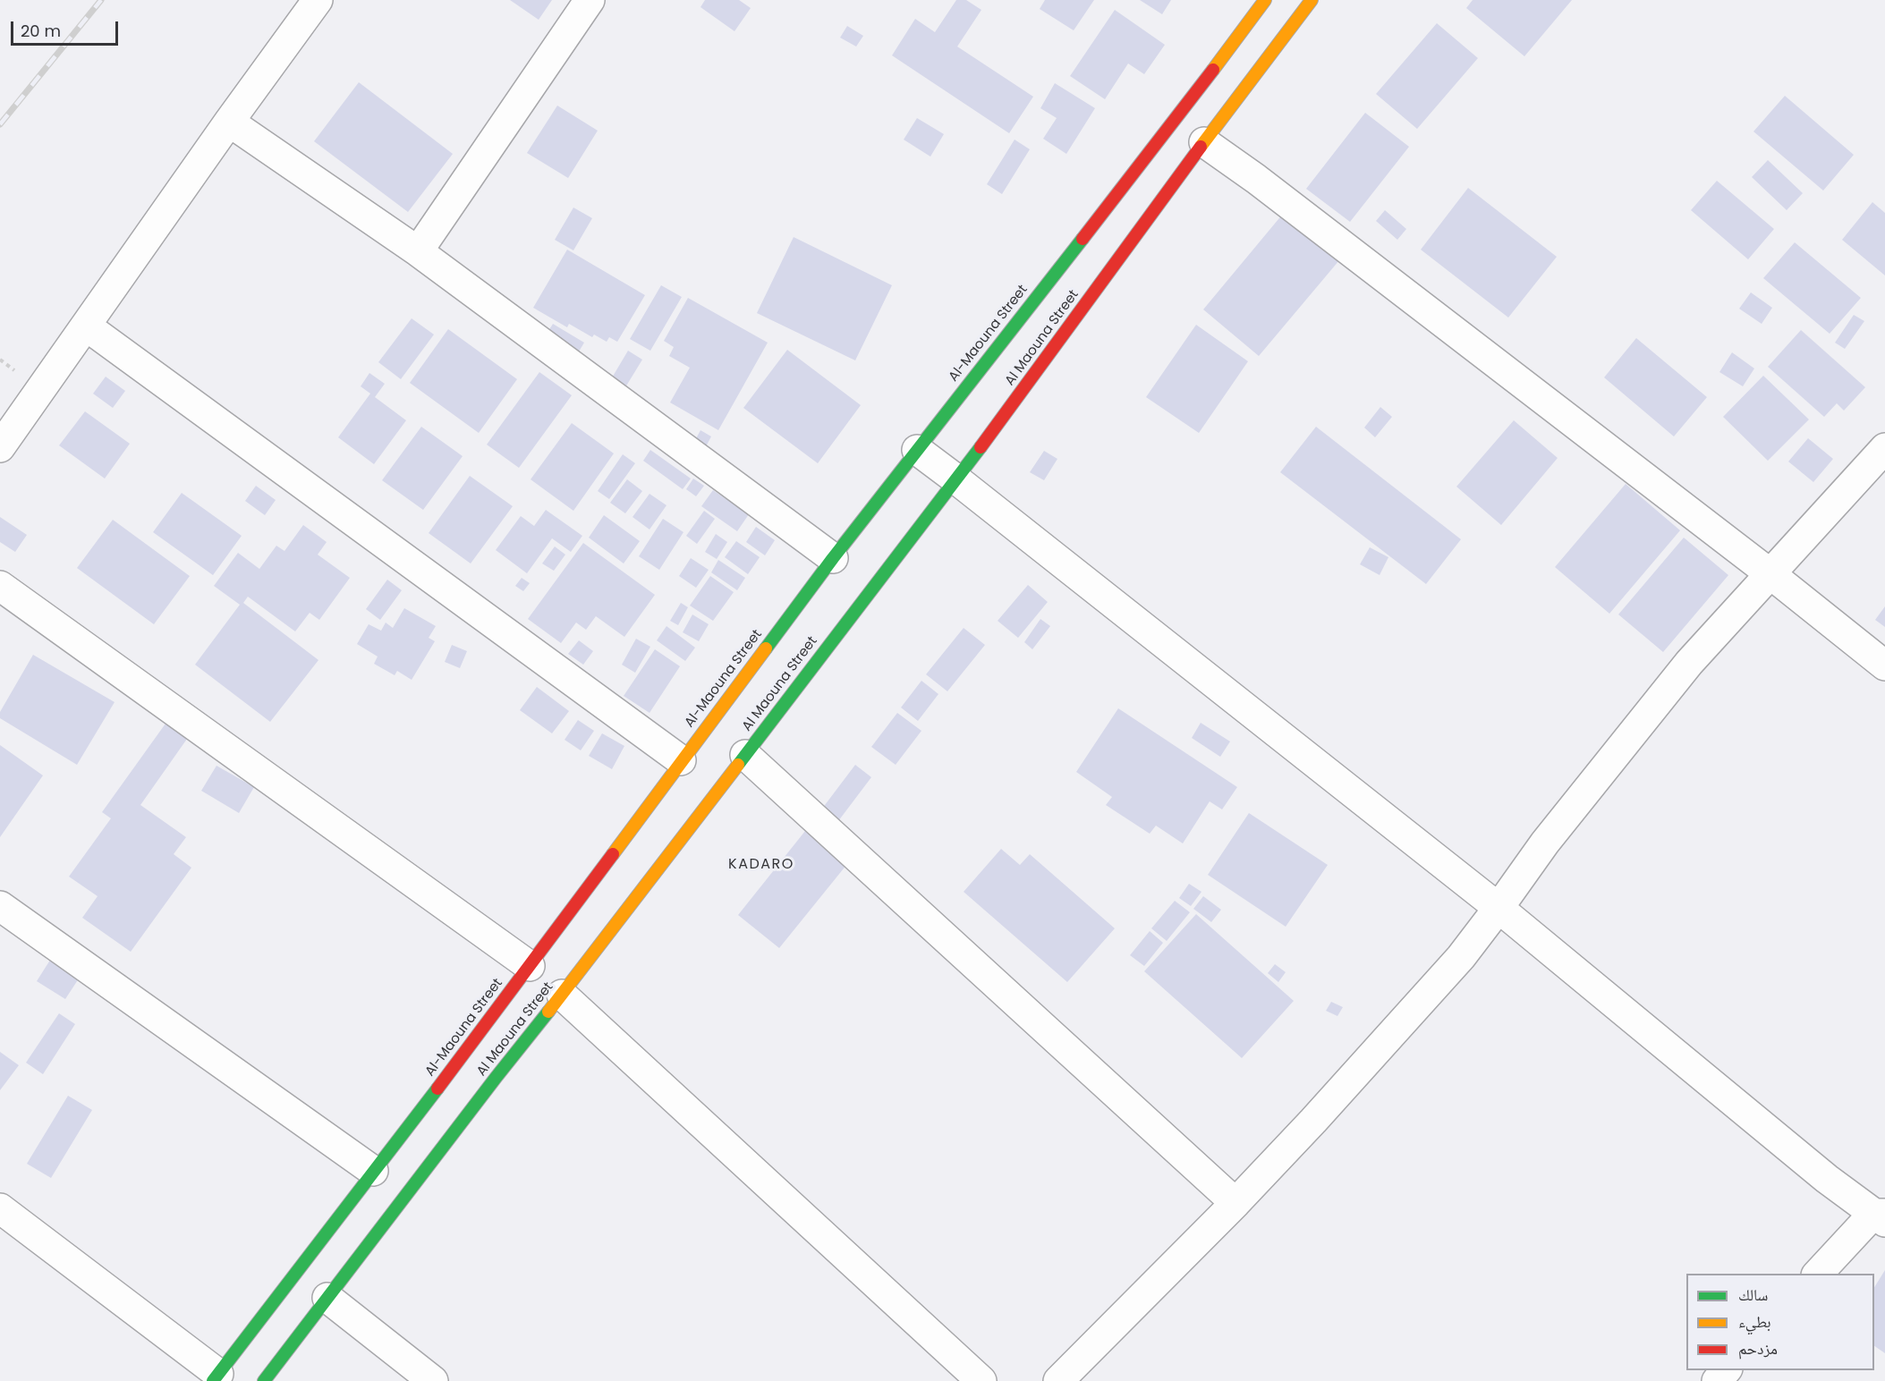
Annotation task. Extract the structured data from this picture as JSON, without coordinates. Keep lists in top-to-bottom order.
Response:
{
  "streets": {
    "highway": ["Al-Maouna Street", "Al Maouna Street"]
  },
  "districts": ["KADARO"],
  "legend": ["سالك", "بطيء", "مزدحم"],
  "scale_bar": "20 m"
}
